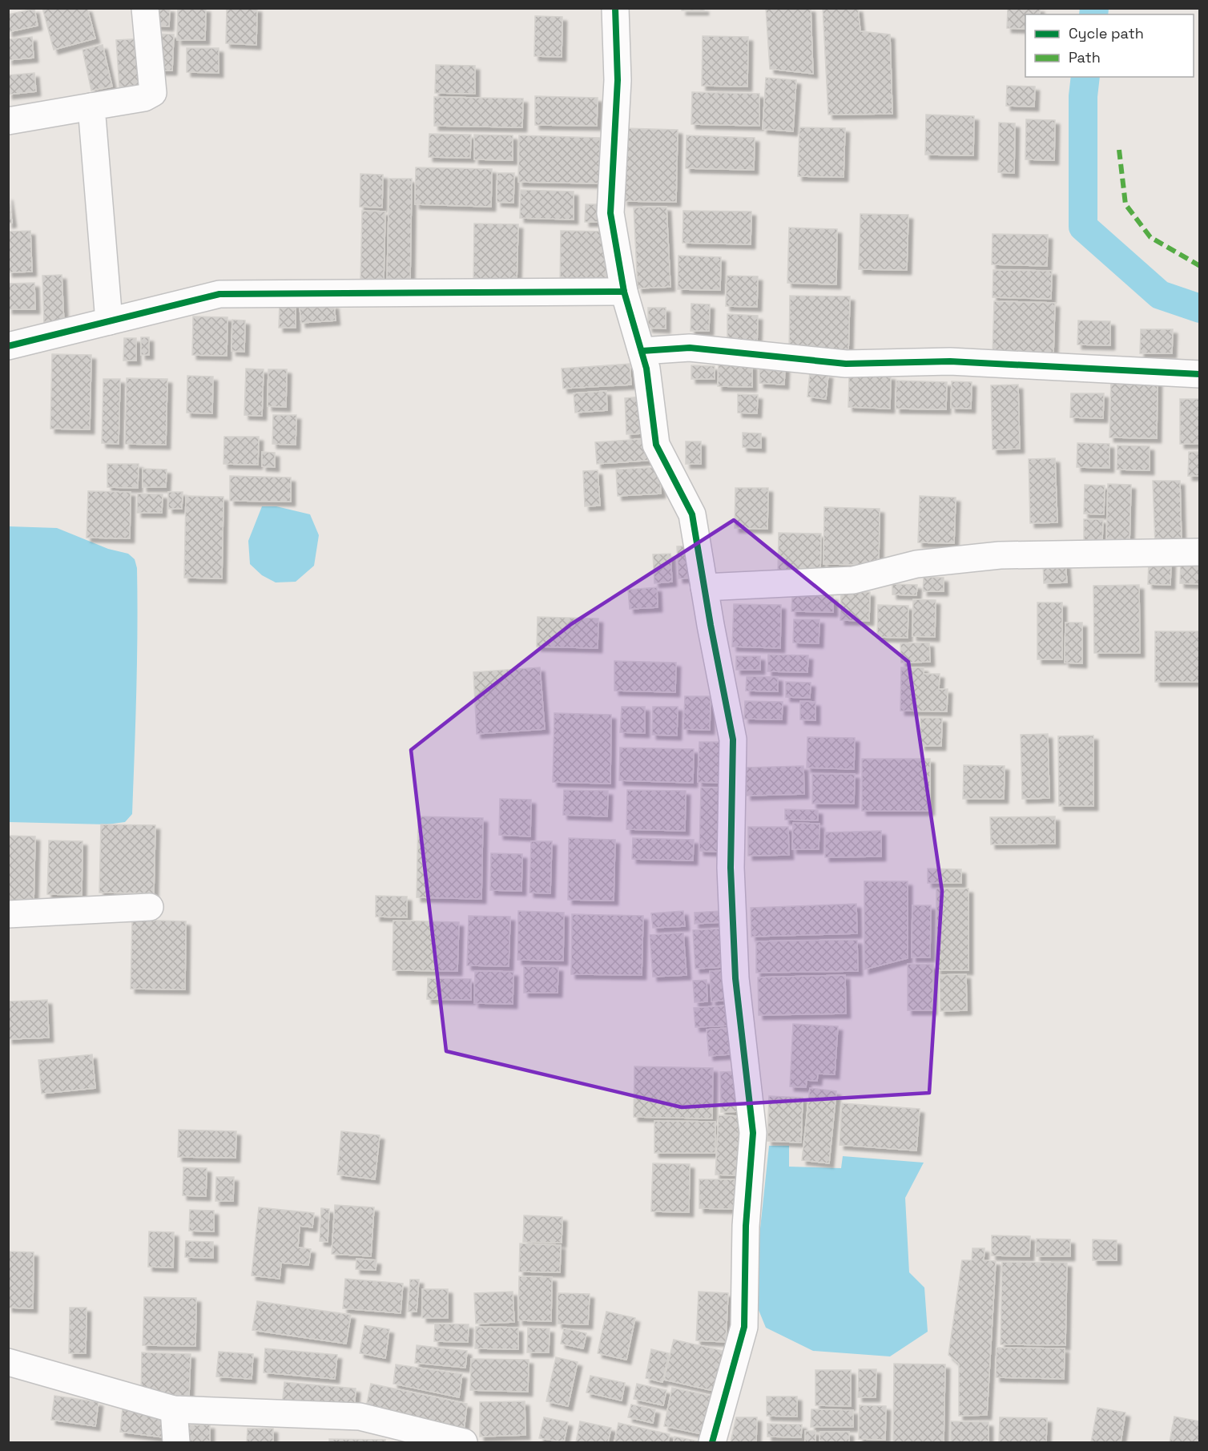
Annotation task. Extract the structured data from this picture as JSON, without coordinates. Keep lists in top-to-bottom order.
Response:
{
  "legend": ["Cycle path", "Path"]
}
